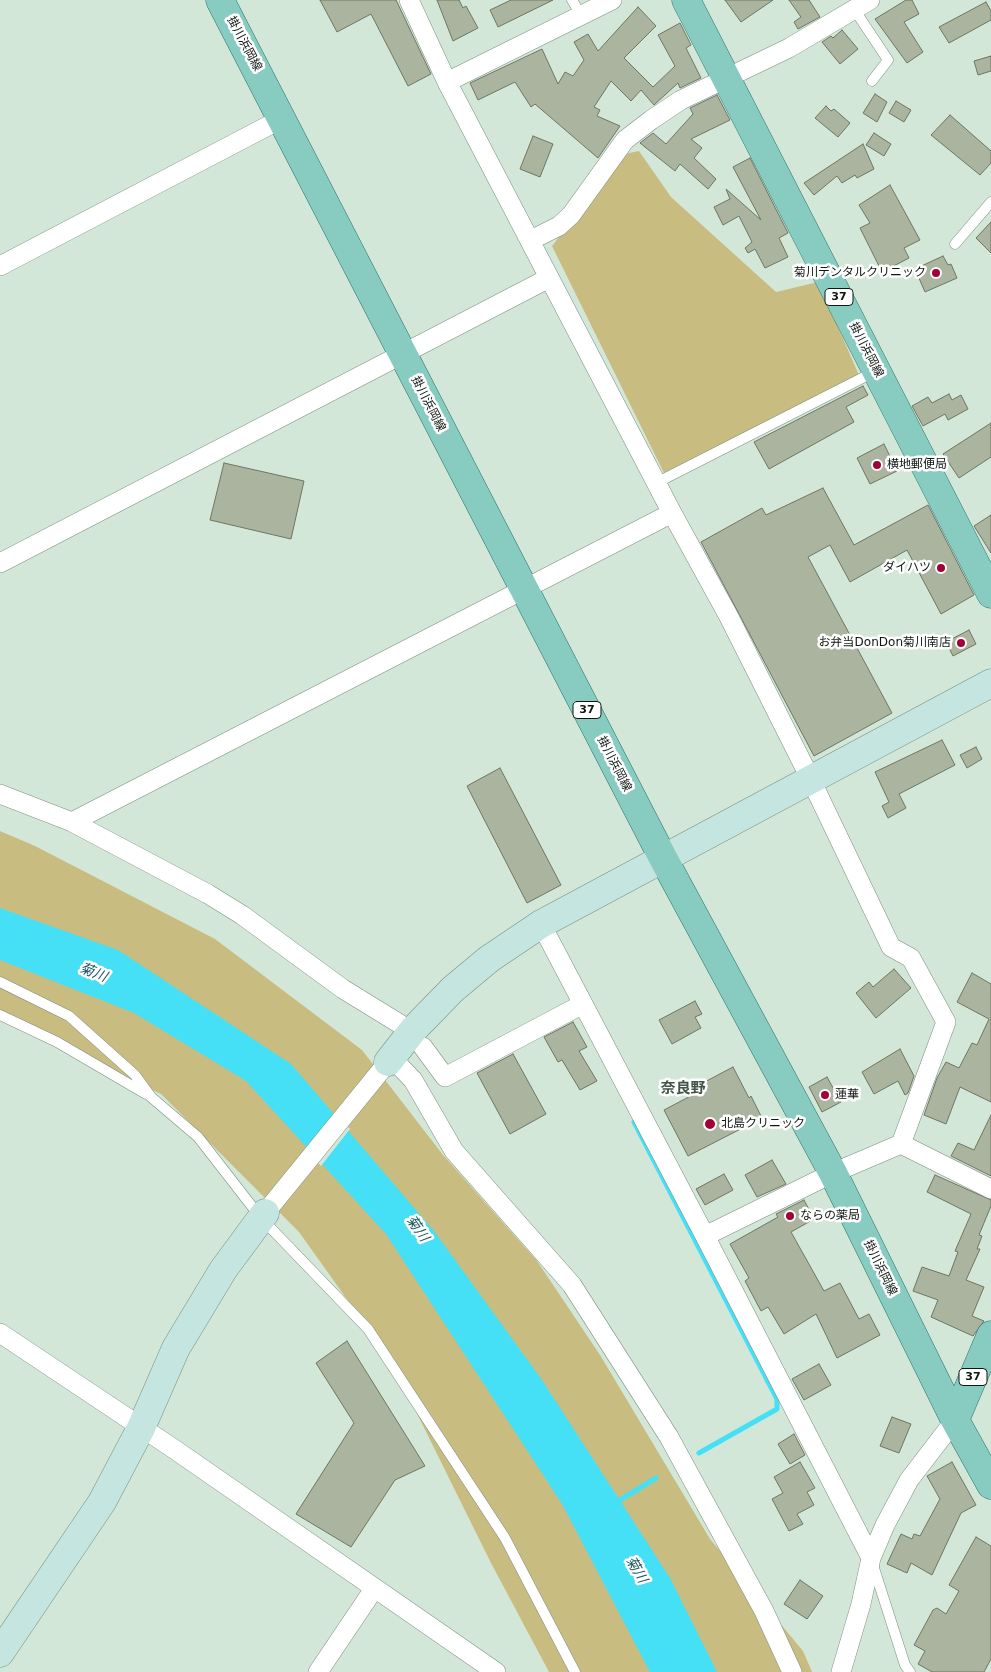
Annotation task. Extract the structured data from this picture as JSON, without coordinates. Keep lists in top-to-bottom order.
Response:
{
  "streets": {
    "main road": ["掛川浜岡線", "37"]
  },
  "crossings": [
    ["掛川浜岡線", "37"]
  ],
  "districts": ["奈良野"],
  "water": ["菊川"],
  "places": [
    "菊川デンタルクリニック",
    "横地郵便局",
    "ダイハツ",
    "お弁当DonDon菊川南店",
    "蓮華",
    "北島クリニック",
    "ならの薬局"
  ]
}
